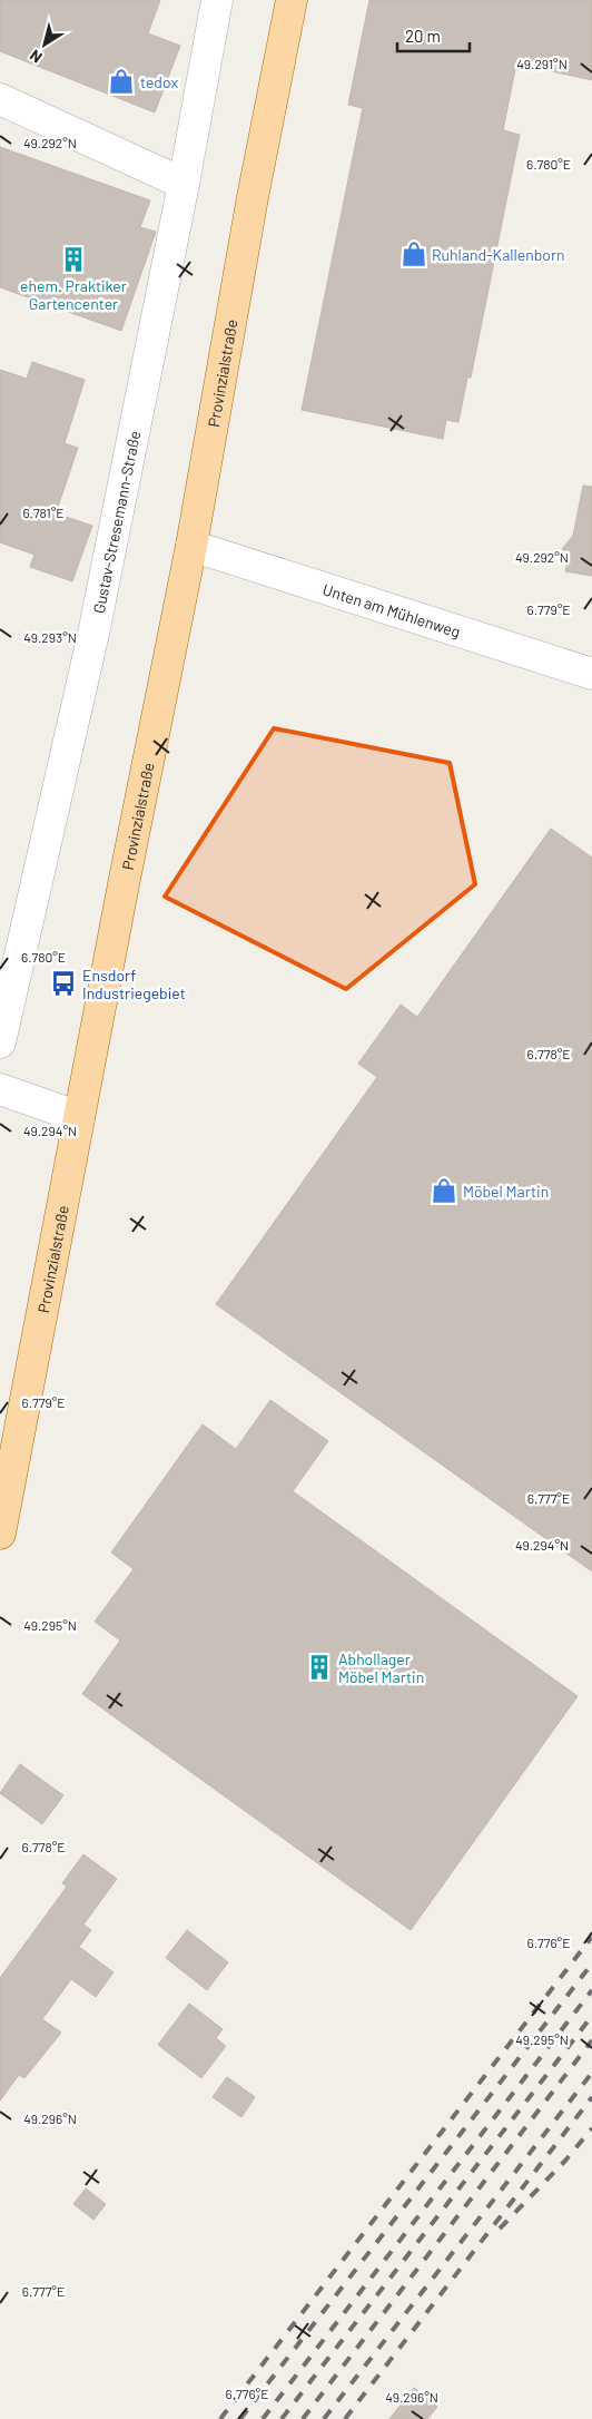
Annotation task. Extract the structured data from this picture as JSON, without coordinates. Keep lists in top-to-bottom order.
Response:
{
  "streets": {
    "main road": ["Provinzialstraße"],
    "street": ["Gustav-Stresemann-Straße", "Unten am Mühlenweg"]
  },
  "crossings": [
    ["Provinzialstraße", "Unten am Mühlenweg"]
  ],
  "places": {
    "shop": ["tedox", "Ruhland-Kallenborn", "Möbel Martin"],
    "building": ["ehem. Praktiker Gartencenter", "Abhollager Möbel Martin"],
    "bus stop": ["Ensdorf Industriegebiet"]
  },
  "scale_bar": "20 m",
  "north": "bottom left",
  "coordinates": [
    "49.291°N",
    "49.292°N",
    "6.780°E",
    "6.781°E",
    "6.779°E",
    "49.293°N",
    "6.778°E",
    "49.294°N",
    "6.777°E",
    "49.295°N",
    "6.776°E",
    "49.296°N"
  ]
}
